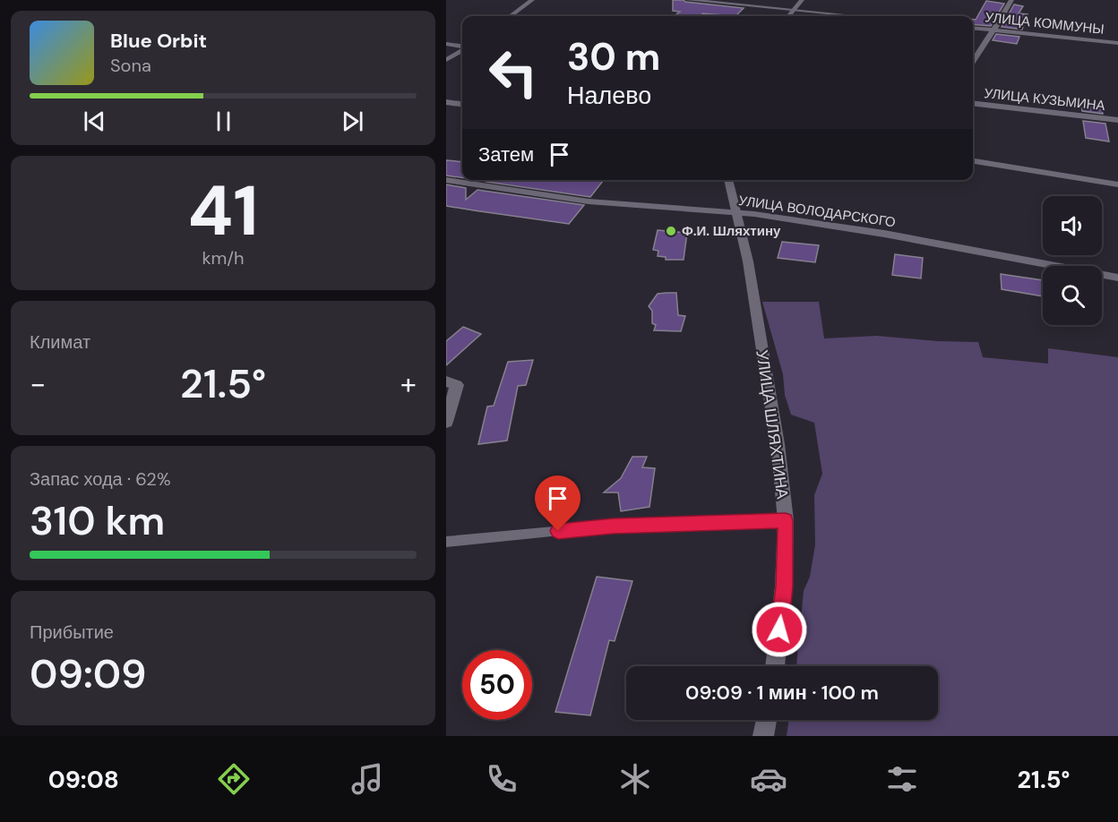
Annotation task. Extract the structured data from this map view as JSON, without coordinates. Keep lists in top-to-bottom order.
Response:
{
  "streets": {
    "street": [
      "УЛИЦА КОММУНЫ",
      "УЛИЦА КУЗЬМИНА",
      "УЛИЦА ВОЛОДАРСКОГО",
      "УЛИЦА ШЛЯХТИНА"
    ]
  },
  "crossings": [
    ["УЛИЦА ВОЛОДАРСКОГО", "УЛИЦА ШЛЯХТИНА"]
  ],
  "places": ["Ф.И. Шляхтину"],
  "page": {
    "turn": ["30 m", "Налево"],
    "song": ["Blue Orbit", "Sona"],
    "then": "Затем",
    "tile": [
      ["41", "km/h"],
      "Климат",
      ["Запас хода · 62%", "310 km"],
      ["Прибытие", "09:09"]
    ],
    "heat": ["−", "21.5°", "+"],
    "limit": "50",
    "trip": "09:09 · 1 мин · 100 m",
    "tabs": ["09:08", "21.5°"]
  }
}
